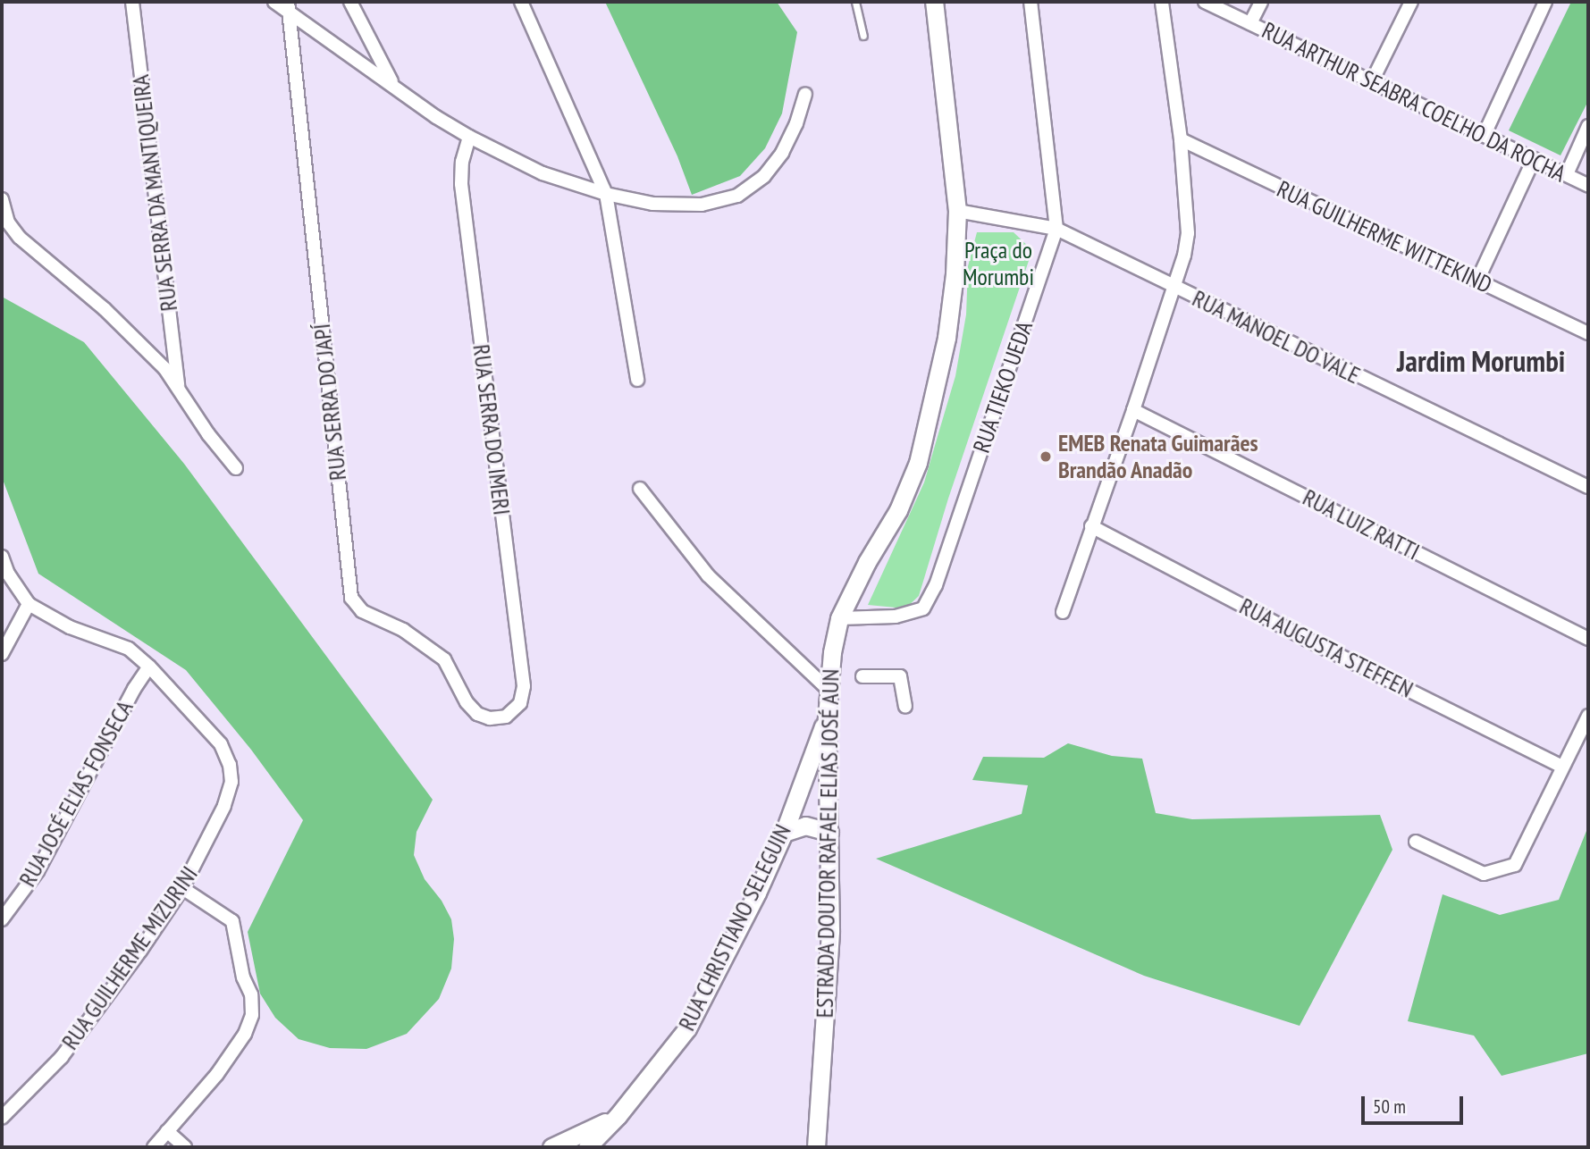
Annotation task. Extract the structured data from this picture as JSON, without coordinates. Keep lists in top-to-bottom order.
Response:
{
  "streets": {
    "main road": ["ESTRADA DOUTOR RAFAEL ELIAS JOSÉ AUN", "RUA CHRISTIANO SELEGUIN"],
    "street": [
      "RUA ARTHUR SEABRA COELHO DA ROCHA",
      "RUA SERRA DA MANTIQUEIRA",
      "RUA GUILHERME WITTEKIND",
      "RUA MANOEL DO VALE",
      "RUA TIEKO UEDA",
      "RUA SERRA DO JAPÍ",
      "RUA SERRA DO IMERI",
      "RUA LUIZ RATTI",
      "RUA AUGUSTA STEFFEN",
      "RUA JOSÉ ELIAS FONSECA",
      "RUA GUILHERME MIZURINI"
    ]
  },
  "crossings": [
    ["RUA MANOEL DO VALE", "RUA TIEKO UEDA"],
    ["RUA MANOEL DO VALE", "ESTRADA DOUTOR RAFAEL ELIAS JOSÉ AUN"],
    ["RUA TIEKO UEDA", "ESTRADA DOUTOR RAFAEL ELIAS JOSÉ AUN"],
    ["RUA SERRA DO JAPÍ", "RUA SERRA DO IMERI"],
    ["RUA JOSÉ ELIAS FONSECA", "RUA GUILHERME MIZURINI"],
    ["ESTRADA DOUTOR RAFAEL ELIAS JOSÉ AUN", "RUA CHRISTIANO SELEGUIN"]
  ],
  "districts": ["Jardim Morumbi"],
  "parks": ["Praça do Morumbi"],
  "places": ["EMEB Renata Guimarães Brandão Anadão"],
  "scale_bar": "50 m"
}
